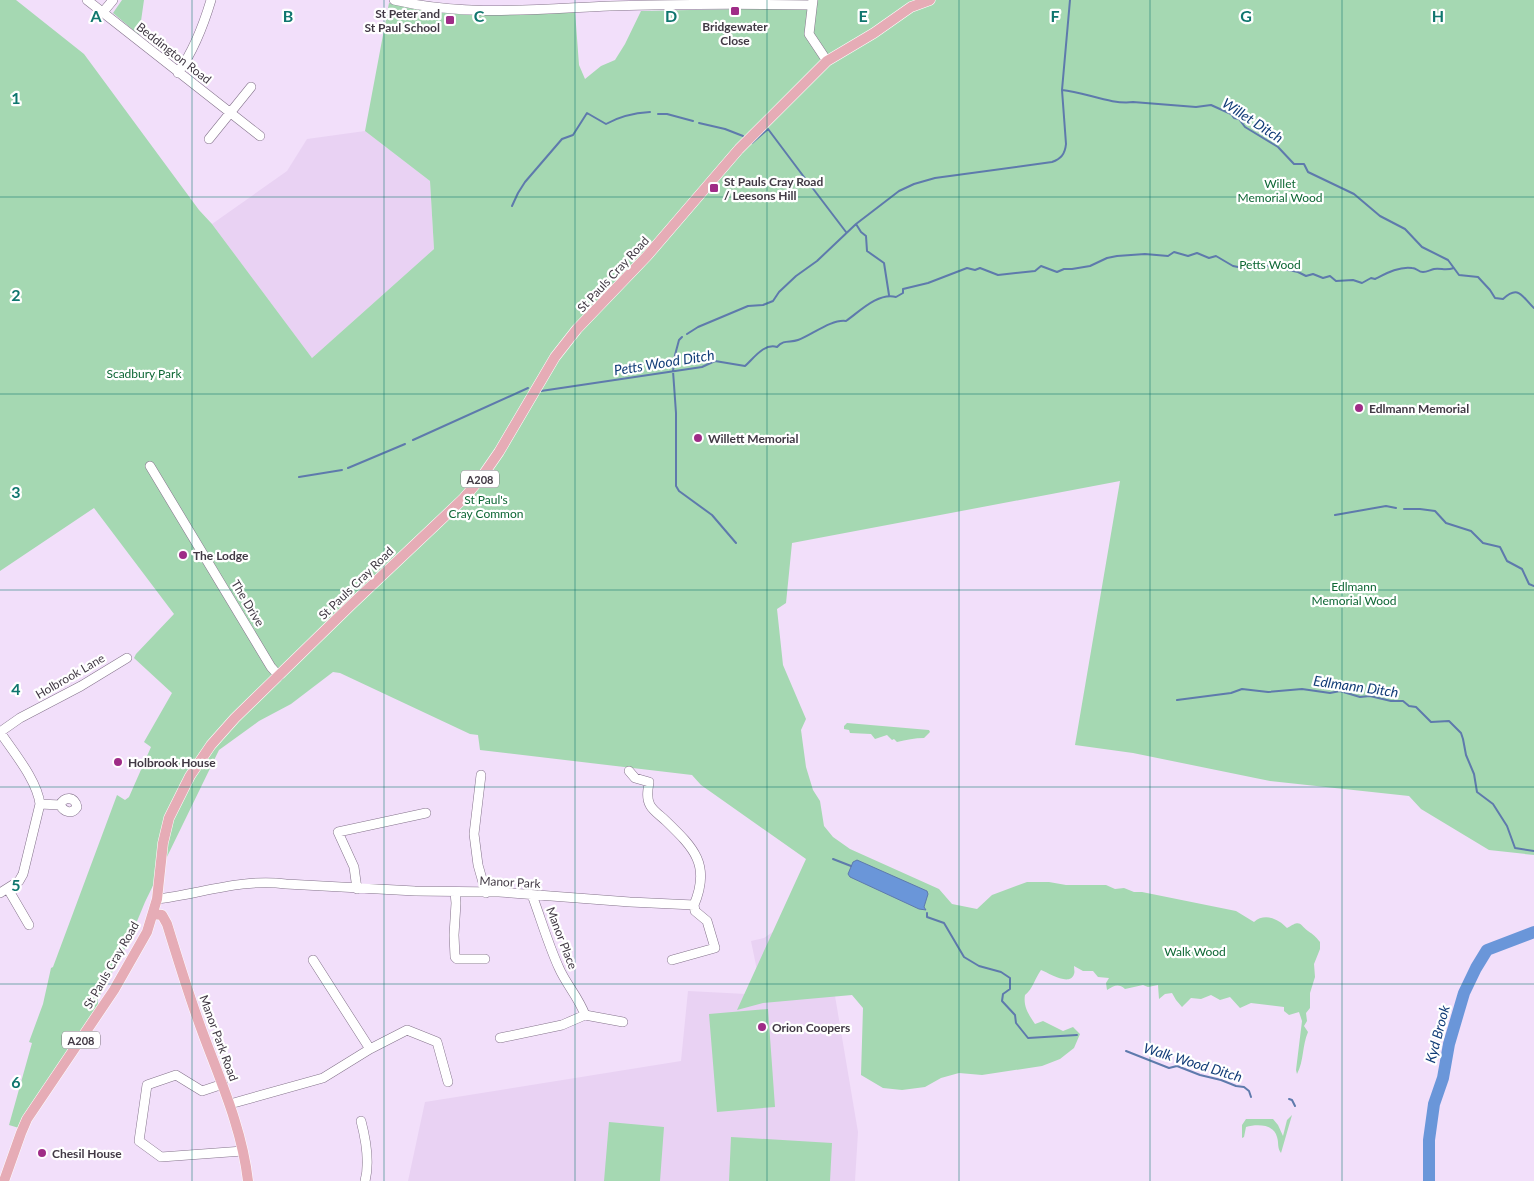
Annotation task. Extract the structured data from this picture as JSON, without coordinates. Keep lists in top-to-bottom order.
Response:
{
  "streets": {
    "main road": ["St Pauls Cray Road", "A208", "Manor Park Road"],
    "street": [
      "Beddington Road",
      "The Drive",
      "Holbrook Lane",
      "Manor Park",
      "Manor Place"
    ]
  },
  "crossings": [
    ["St Pauls Cray Road", "A208"],
    ["St Pauls Cray Road", "The Drive"],
    ["St Pauls Cray Road", "Manor Park"],
    ["St Pauls Cray Road", "Manor Park Road"],
    ["Manor Park", "Manor Place"]
  ],
  "water": [
    "Willet Ditch",
    "Petts Wood Ditch",
    "Edlmann Ditch",
    "Kyd Brook",
    "Walk Wood Ditch"
  ],
  "parks": [
    "Willet Memorial Wood",
    "Petts Wood",
    "Scadbury Park",
    "St Paul's Cray Common",
    "Edlmann Memorial Wood",
    "Walk Wood"
  ],
  "places": {
    "transit": ["Bridgewater Close", "St Peter and St Paul School", "St Pauls Cray Road / Leesons Hill"],
    "other": [
      "Edlmann Memorial",
      "Willett Memorial",
      "The Lodge",
      "Holbrook House",
      "Orion Coopers",
      "Chesil House"
    ]
  },
  "grid": {
    "columns": [
      "A",
      "B",
      "C",
      "D",
      "E",
      "F",
      "G",
      "H"
    ],
    "rows": [
      "1",
      "2",
      "3",
      "4",
      "5",
      "6"
    ]
  }
}
